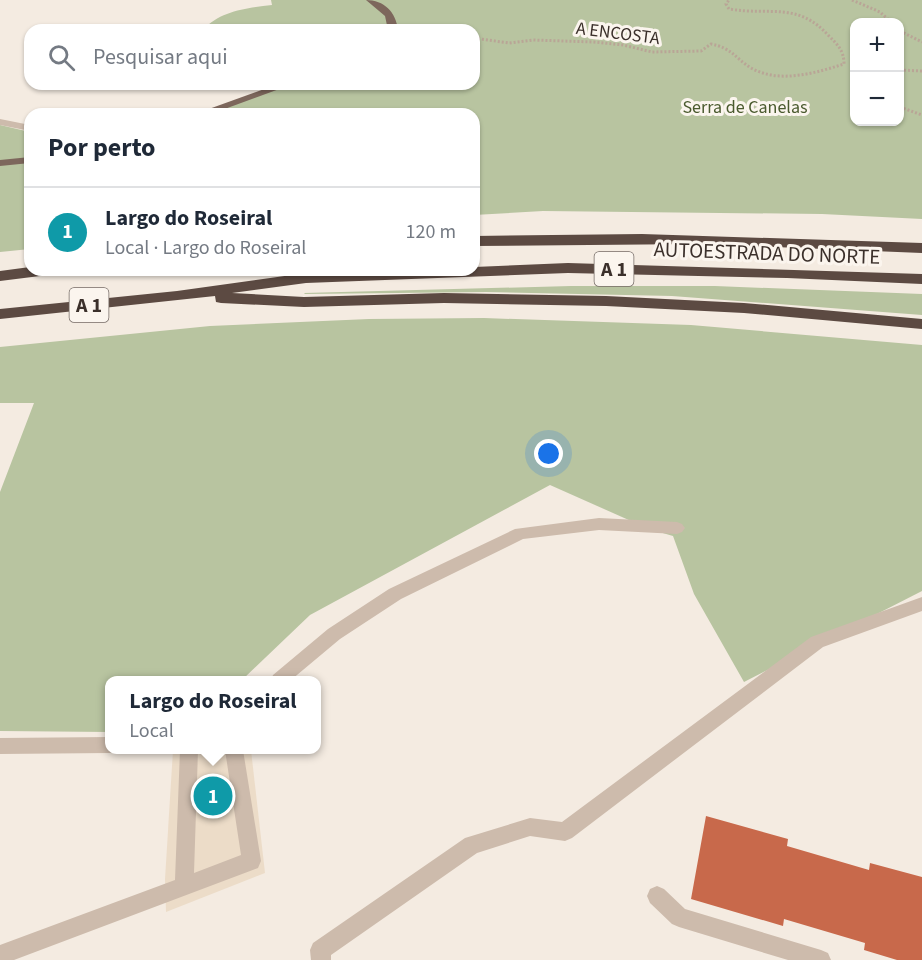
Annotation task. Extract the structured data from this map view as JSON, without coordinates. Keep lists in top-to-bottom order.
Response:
{
  "streets": {
    "highway": ["AUTOESTRADA DO NORTE", "A 1"],
    "path": ["A ENCOSTA"]
  },
  "parks": ["Serra de Canelas"],
  "page": {
    "map_buttons": ["+", "−"],
    "search": "Pesquisar aqui",
    "heading": "Por perto",
    "list": [
      {
        "mark": "1",
        "name": "Largo do Roseiral",
        "note": "Local · Largo do Roseiral",
        "value": "120 m"
      }
    ],
    "popup": ["Largo do Roseiral", "Local"],
    "pins": "1"
  }
}
